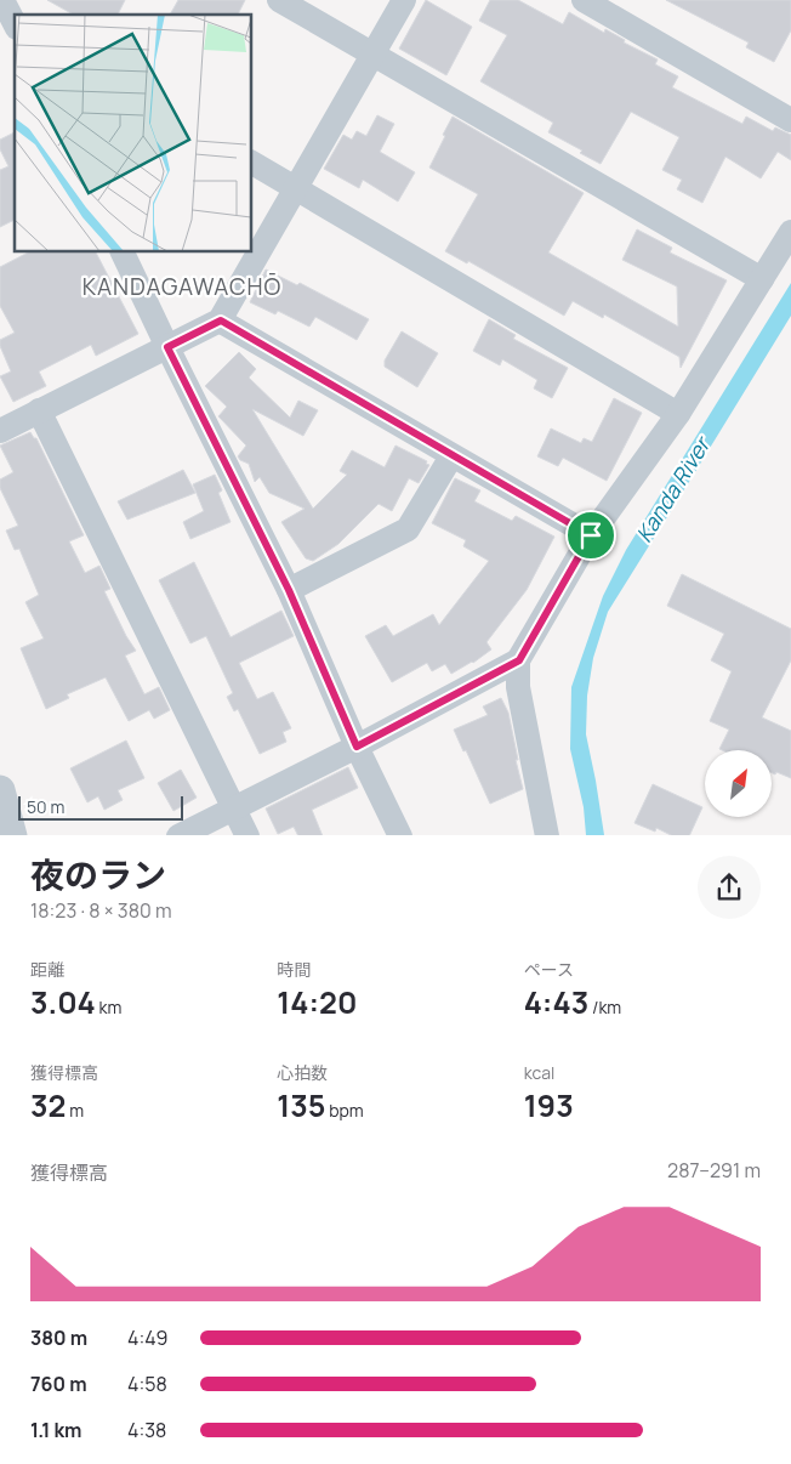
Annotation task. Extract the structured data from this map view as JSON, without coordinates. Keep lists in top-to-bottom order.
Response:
{
  "districts": ["KANDAGAWACHŌ"],
  "water": ["Kanda River"],
  "scale_bar": "50 m",
  "north": "top right",
  "page": {
    "scale": "50 m",
    "heading": ["夜のラン", "18:23 · 8 × 380 m"],
    "stats": [
      ["距離", "3.04 km"],
      ["時間", "14:20"],
      ["ペース", "4:43 /km"],
      ["獲得標高", "32 m"],
      ["心拍数", "135 bpm"],
      ["kcal", "193"]
    ],
    "chart": ["獲得標高", "287–291 m"],
    "list": [
      {
        "name": "380 m",
        "note": "4:49"
      },
      {
        "name": "760 m",
        "note": "4:58"
      },
      {
        "name": "1.1 km",
        "note": "4:38"
      }
    ]
  }
}
